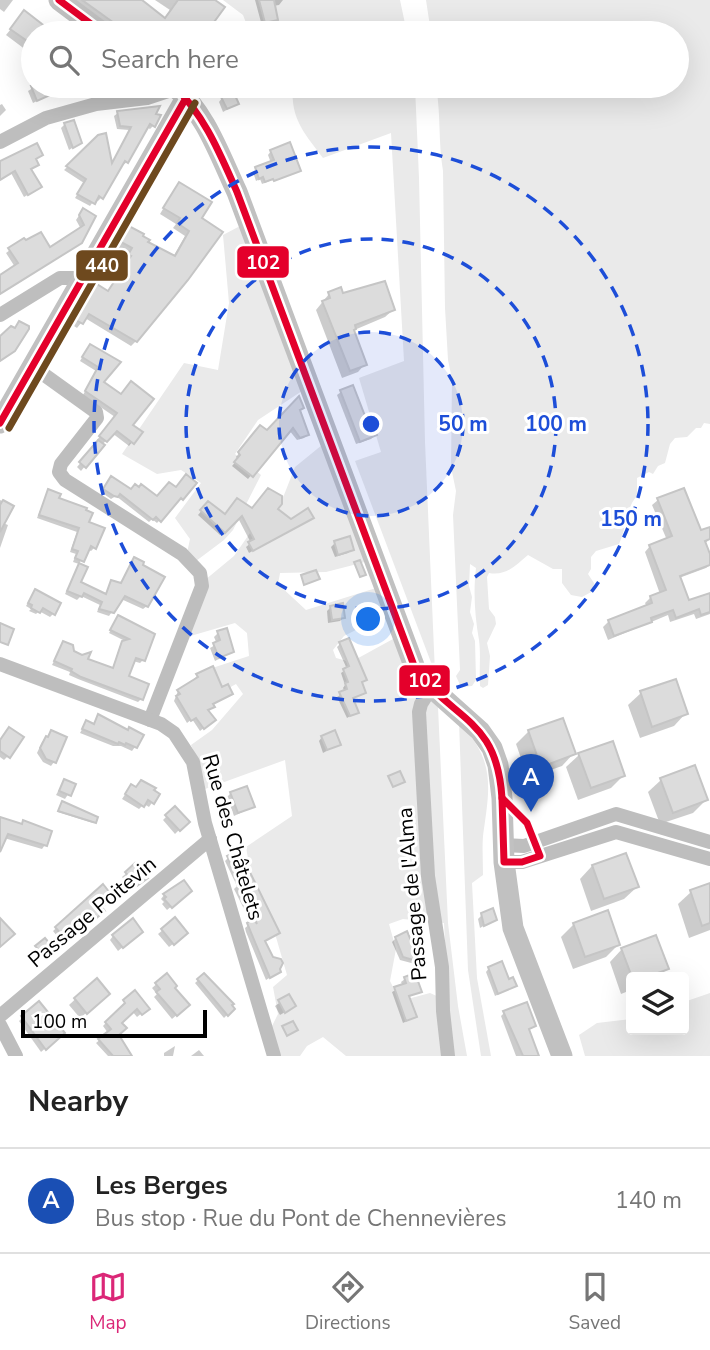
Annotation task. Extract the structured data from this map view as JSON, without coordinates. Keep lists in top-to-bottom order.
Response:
{
  "streets": {
    "street": ["Rue des Châtelets", "Passage de l'Alma", "Passage Poitevin"]
  },
  "crossings": [
    ["Rue des Châtelets", "Passage Poitevin"]
  ],
  "lines": ["transit line 102", "transit line 440"],
  "scale_bar": "100 m",
  "page": {
    "search": "Search here",
    "pins": "A",
    "scale": "100 m",
    "heading": "Nearby",
    "list": [
      {
        "mark": "A",
        "name": "Les Berges",
        "note": "Bus stop · Rue du Pont de Chennevières",
        "value": "140 m"
      }
    ],
    "nav": ["Map", "Directions", "Saved"]
  },
  "rings": ["50 m", "100 m", "150 m"]
}
